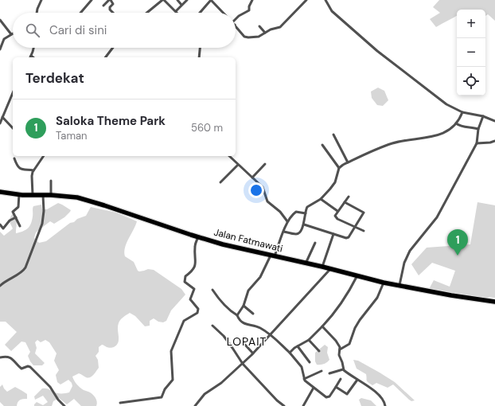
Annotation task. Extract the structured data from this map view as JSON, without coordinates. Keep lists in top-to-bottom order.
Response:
{
  "streets": {
    "highway": ["Jalan Fatmawati"]
  },
  "districts": ["LOPAIT"],
  "page": {
    "map_buttons": ["+", "−"],
    "search": "Cari di sini",
    "heading": "Terdekat",
    "list": [
      {
        "mark": "1",
        "name": "Saloka Theme Park",
        "note": "Taman",
        "value": "560 m"
      }
    ],
    "pins": "1"
  }
}
